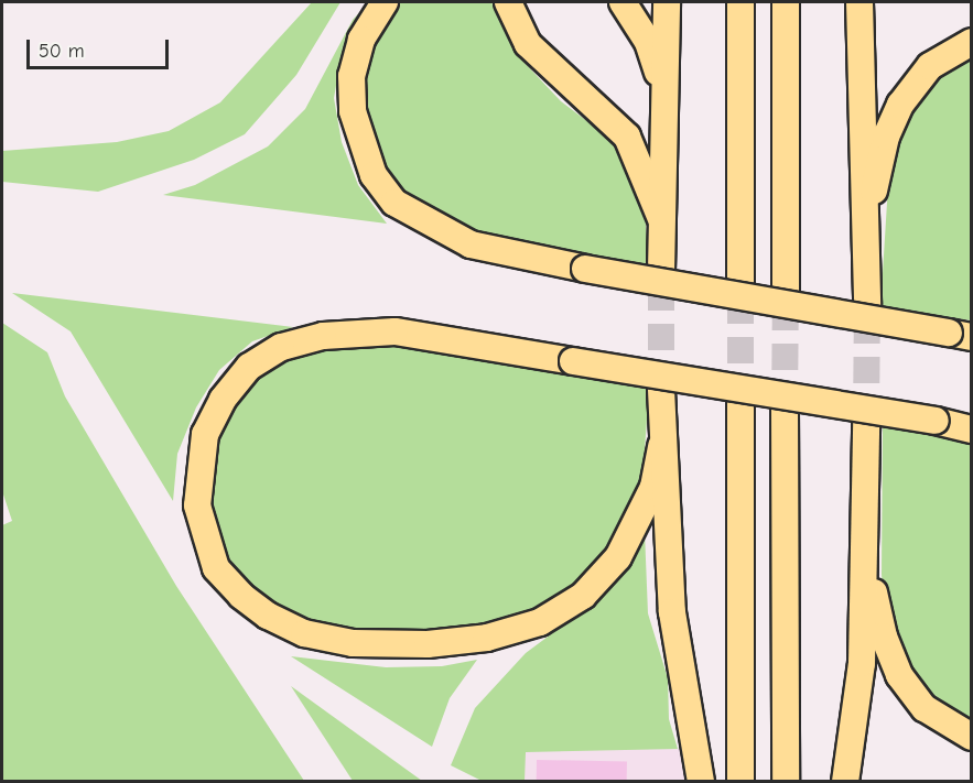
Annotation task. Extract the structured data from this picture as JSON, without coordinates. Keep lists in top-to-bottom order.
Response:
{
  "scale_bar": "50 m"
}
